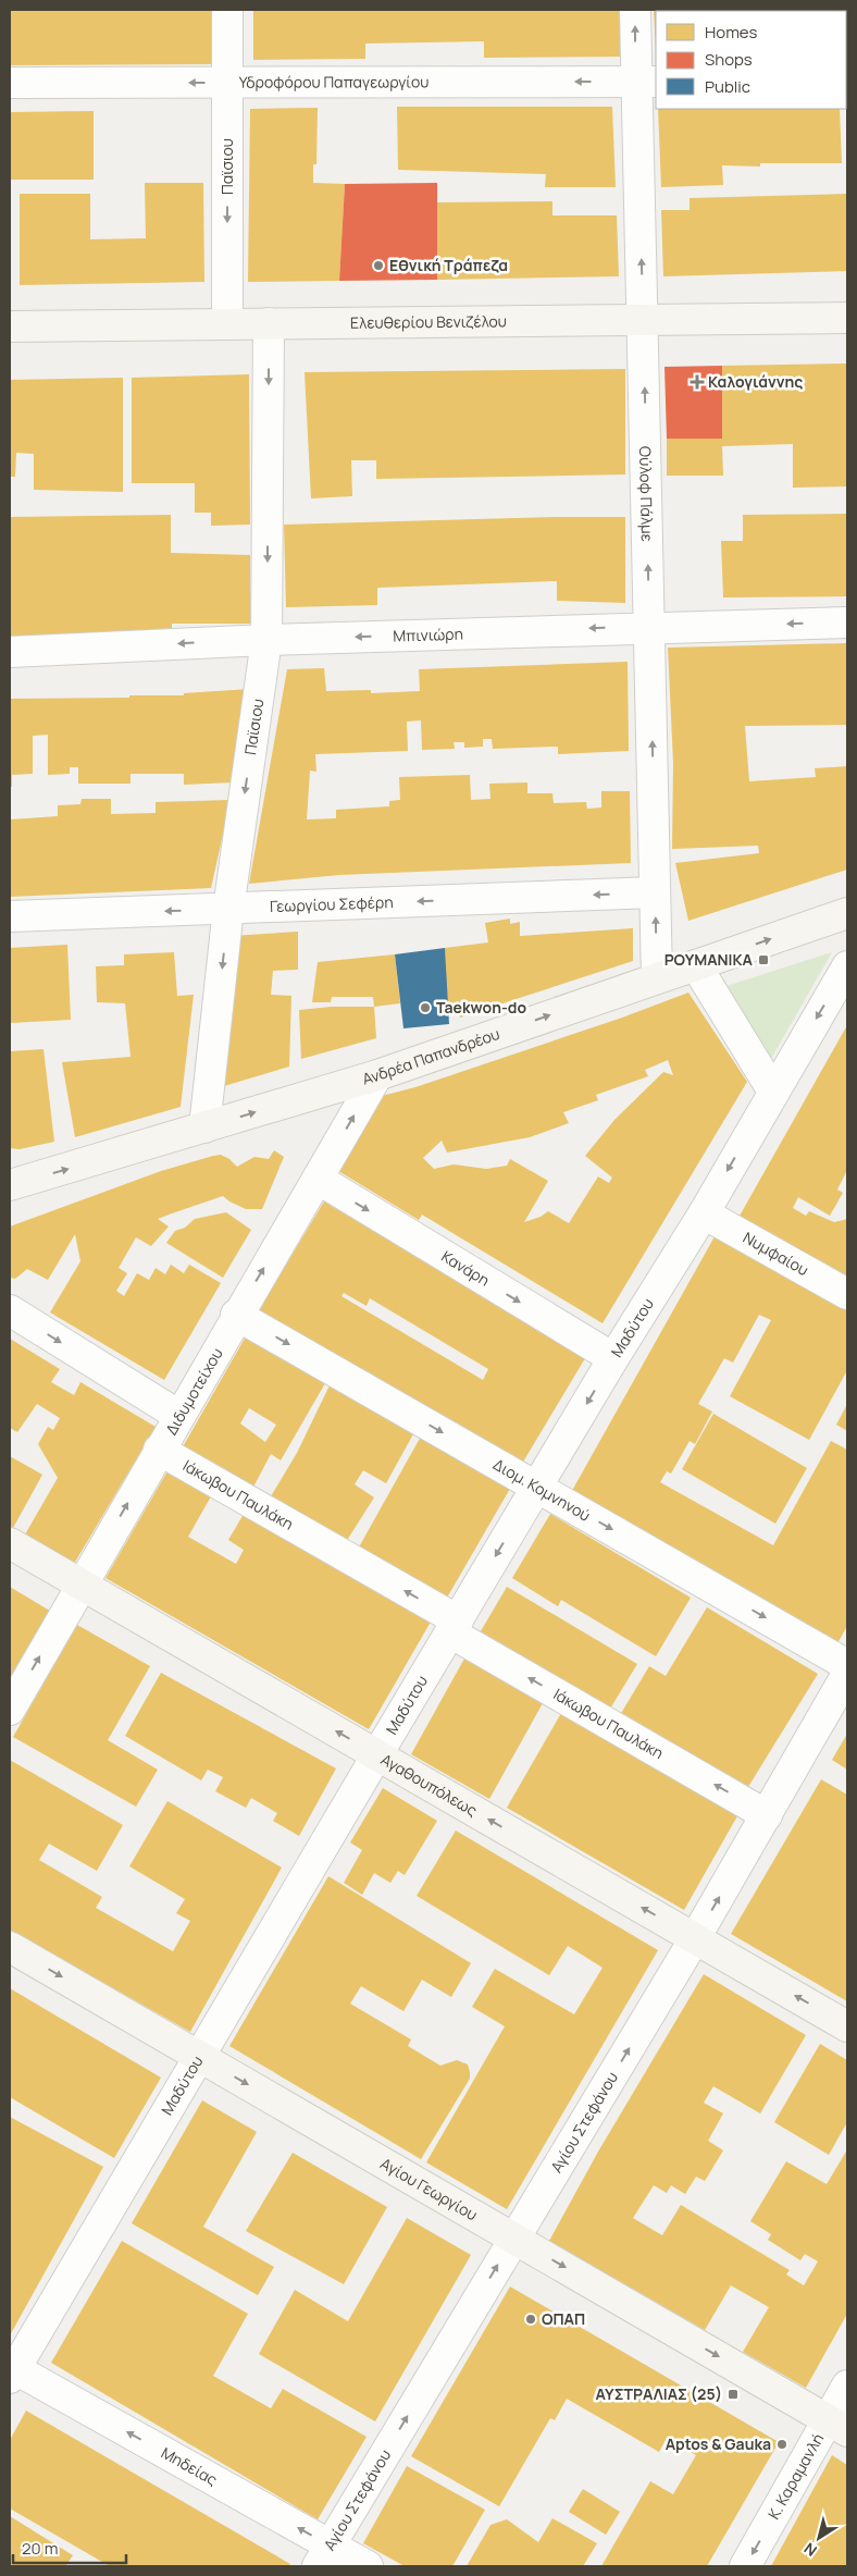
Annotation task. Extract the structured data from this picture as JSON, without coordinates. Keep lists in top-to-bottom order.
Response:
{
  "streets": {
    "street": [
      "Υδροφόρου Παπαγεωργίου",
      "Παϊσιου",
      "Ελευθερίου Βενιζέλου",
      "Ούλοφ Πάλμε",
      "Μπινιώρη",
      "Γεωργίου Σεφέρη",
      "Ανδρέα Παπανδρέου",
      "Νυμφαίου",
      "Κανάρη",
      "Μαδύτου",
      "Διδυμοτείχου",
      "Διομ. Κομνηνού",
      "Ιάκωβου Παυλάκη",
      "Αγαθουπόλεως",
      "Αγίου Στεφάνου",
      "Αγίου Γεωργίου",
      "Μηδείας",
      "Κ. Καραμανλή"
    ]
  },
  "crossings": [
    ["Υδροφόρου Παπαγεωργίου", "Παϊσιου"],
    ["Υδροφόρου Παπαγεωργίου", "Ούλοφ Πάλμε"],
    ["Παϊσιου", "Ελευθερίου Βενιζέλου"],
    ["Παϊσιου", "Μπινιώρη"],
    ["Παϊσιου", "Γεωργίου Σεφέρη"],
    ["Παϊσιου", "Ανδρέα Παπανδρέου"],
    ["Ελευθερίου Βενιζέλου", "Ούλοφ Πάλμε"],
    ["Ούλοφ Πάλμε", "Μπινιώρη"],
    ["Ούλοφ Πάλμε", "Γεωργίου Σεφέρη"],
    ["Ούλοφ Πάλμε", "Ανδρέα Παπανδρέου"],
    ["Ανδρέα Παπανδρέου", "Διδυμοτείχου"],
    ["Νυμφαίου", "Μαδύτου"],
    ["Κανάρη", "Μαδύτου"],
    ["Κανάρη", "Διδυμοτείχου"],
    ["Μαδύτου", "Διομ. Κομνηνού"],
    ["Μαδύτου", "Ιάκωβου Παυλάκη"],
    ["Μαδύτου", "Αγαθουπόλεως"],
    ["Μαδύτου", "Αγίου Γεωργίου"],
    ["Μαδύτου", "Μηδείας"],
    ["Διδυμοτείχου", "Διομ. Κομνηνού"],
    ["Διδυμοτείχου", "Ιάκωβου Παυλάκη"],
    ["Διδυμοτείχου", "Αγαθουπόλεως"],
    ["Ιάκωβου Παυλάκη", "Αγίου Στεφάνου"],
    ["Αγαθουπόλεως", "Αγίου Στεφάνου"],
    ["Αγίου Στεφάνου", "Αγίου Γεωργίου"],
    ["Αγίου Στεφάνου", "Μηδείας"],
    ["Αγίου Γεωργίου", "Κ. Καραμανλή"]
  ],
  "one_way": [
    "Υδροφόρου Παπαγεωργίου",
    "Παϊσιου",
    "Ούλοφ Πάλμε",
    "Μπινιώρη",
    "Γεωργίου Σεφέρη",
    "Ανδρέα Παπανδρέου",
    "Κανάρη",
    "Μαδύτου",
    "Διδυμοτείχου",
    "Διομ. Κομνηνού",
    "Ιάκωβου Παυλάκη",
    "Αγαθουπόλεως",
    "Αγίου Στεφάνου",
    "Αγίου Γεωργίου",
    "Μηδείας",
    "Κ. Καραμανλή"
  ],
  "places": {
    "other": [
      "Εθνική Τράπεζα",
      "Taekwon-do",
      "ΟΠΑΠ",
      "Aptos & Gauka"
    ],
    "health": ["Καλογιάννης"],
    "transit": ["ΡΟΥΜΑΝΙΚΑ", "ΑΥΣΤΡΑΛΙΑΣ (25)"]
  },
  "legend": ["Homes", "Shops", "Public"],
  "scale_bar": "20 m",
  "north": "bottom left"
}
